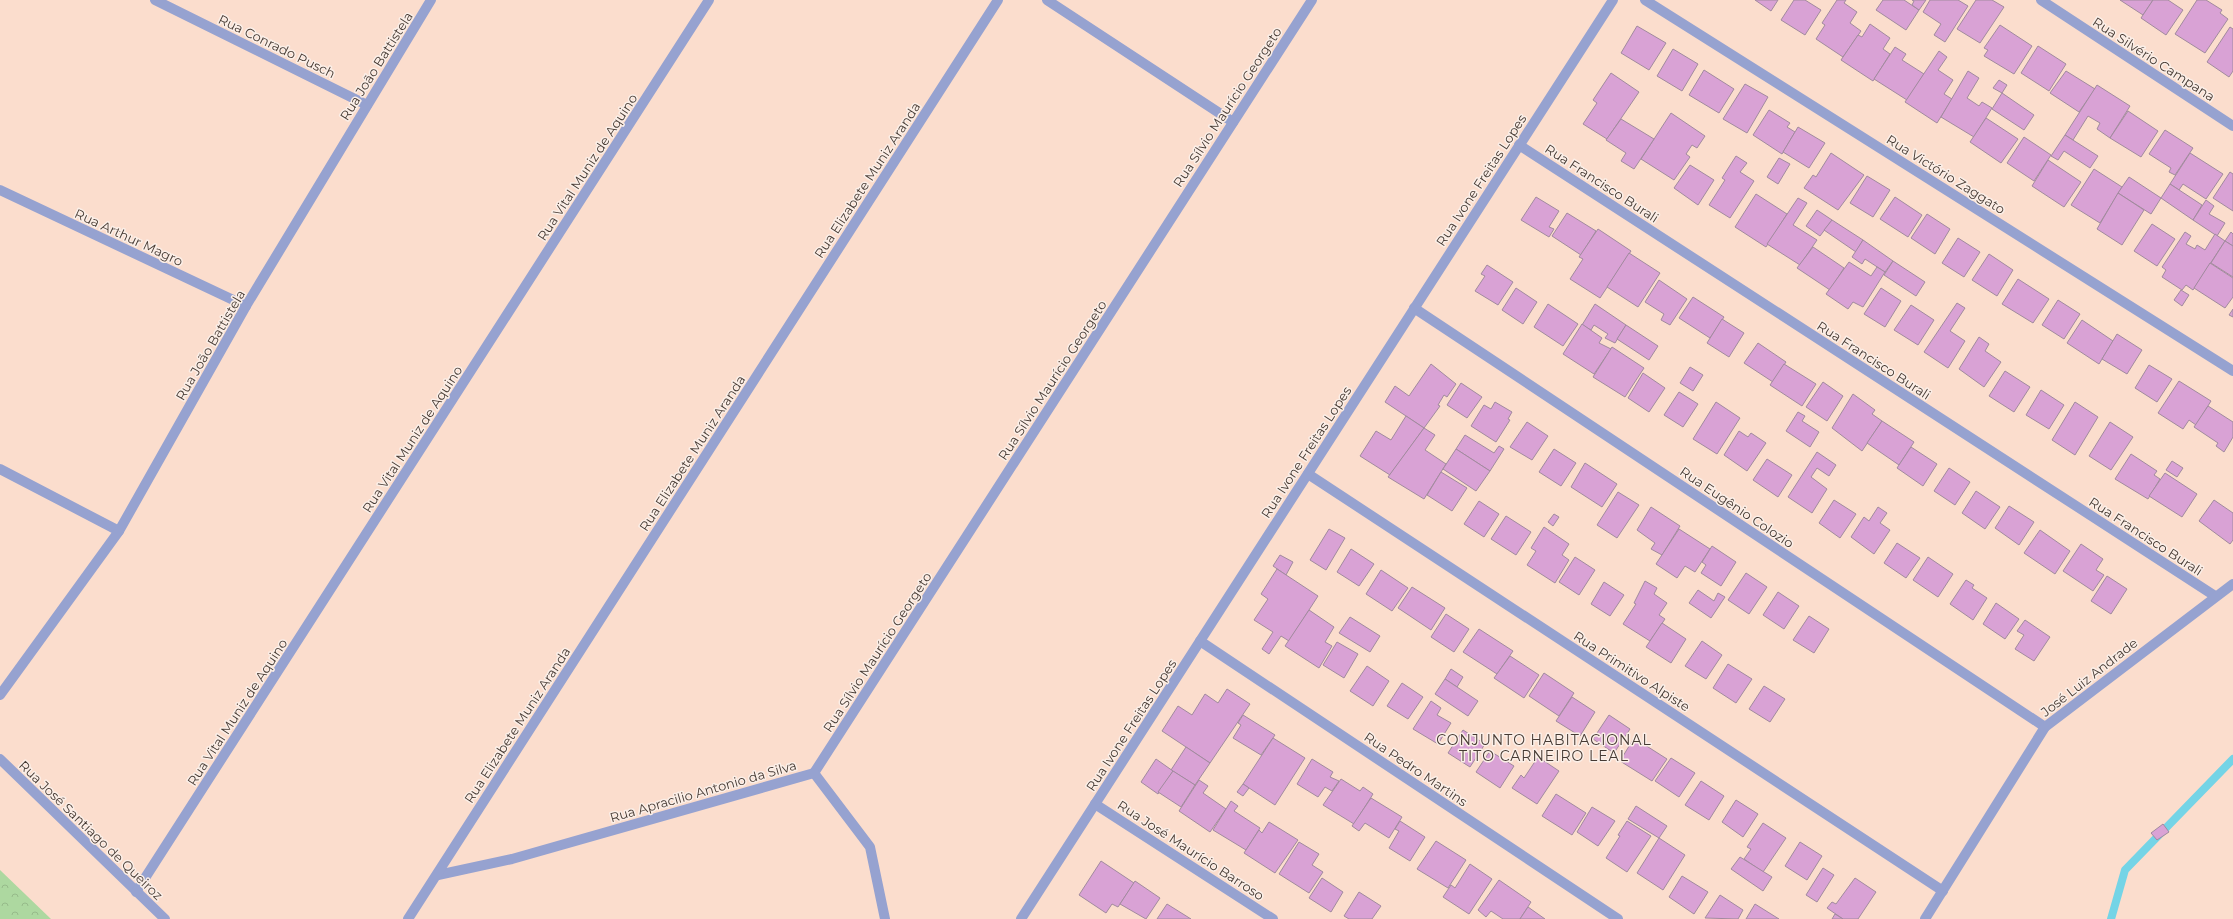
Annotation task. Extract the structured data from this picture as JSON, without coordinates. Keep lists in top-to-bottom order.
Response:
{
  "streets": {
    "street": [
      "Rua Conrado Pusch",
      "Rua Silvério Campana",
      "Rua João Battistela",
      "Rua Sílvio Maurício Georgeto",
      "Rua Vital Muniz de Aquino",
      "Rua Victório Zaggato",
      "Rua Elizabete Muniz Aranda",
      "Rua Ivone Freitas Lopes",
      "Rua Francisco Burali",
      "Rua Arthur Magro",
      "Rua Eugênio Colozio",
      "Rua Primitivo Alpiste",
      "José Luiz Andrade",
      "Rua Pedro Martins",
      "Rua Apracilio Antonio da Silva",
      "Rua José Santiago de Queiroz",
      "Rua José Maurício Barroso"
    ]
  },
  "crossings": [
    ["Rua Conrado Pusch", "Rua João Battistela"],
    ["Rua João Battistela", "Rua Arthur Magro"],
    ["Rua Sílvio Maurício Georgeto", "Rua Apracilio Antonio da Silva"],
    ["Rua Vital Muniz de Aquino", "Rua José Santiago de Queiroz"],
    ["Rua Elizabete Muniz Aranda", "Rua Apracilio Antonio da Silva"],
    ["Rua Ivone Freitas Lopes", "Rua Francisco Burali"],
    ["Rua Ivone Freitas Lopes", "Rua Eugênio Colozio"],
    ["Rua Ivone Freitas Lopes", "Rua Primitivo Alpiste"],
    ["Rua Ivone Freitas Lopes", "Rua Pedro Martins"],
    ["Rua Ivone Freitas Lopes", "Rua José Maurício Barroso"],
    ["Rua Francisco Burali", "José Luiz Andrade"],
    ["Rua Eugênio Colozio", "José Luiz Andrade"],
    ["Rua Primitivo Alpiste", "José Luiz Andrade"]
  ],
  "districts": ["CONJUNTO HABITACIONAL TITO CARNEIRO LEAL"]
}
